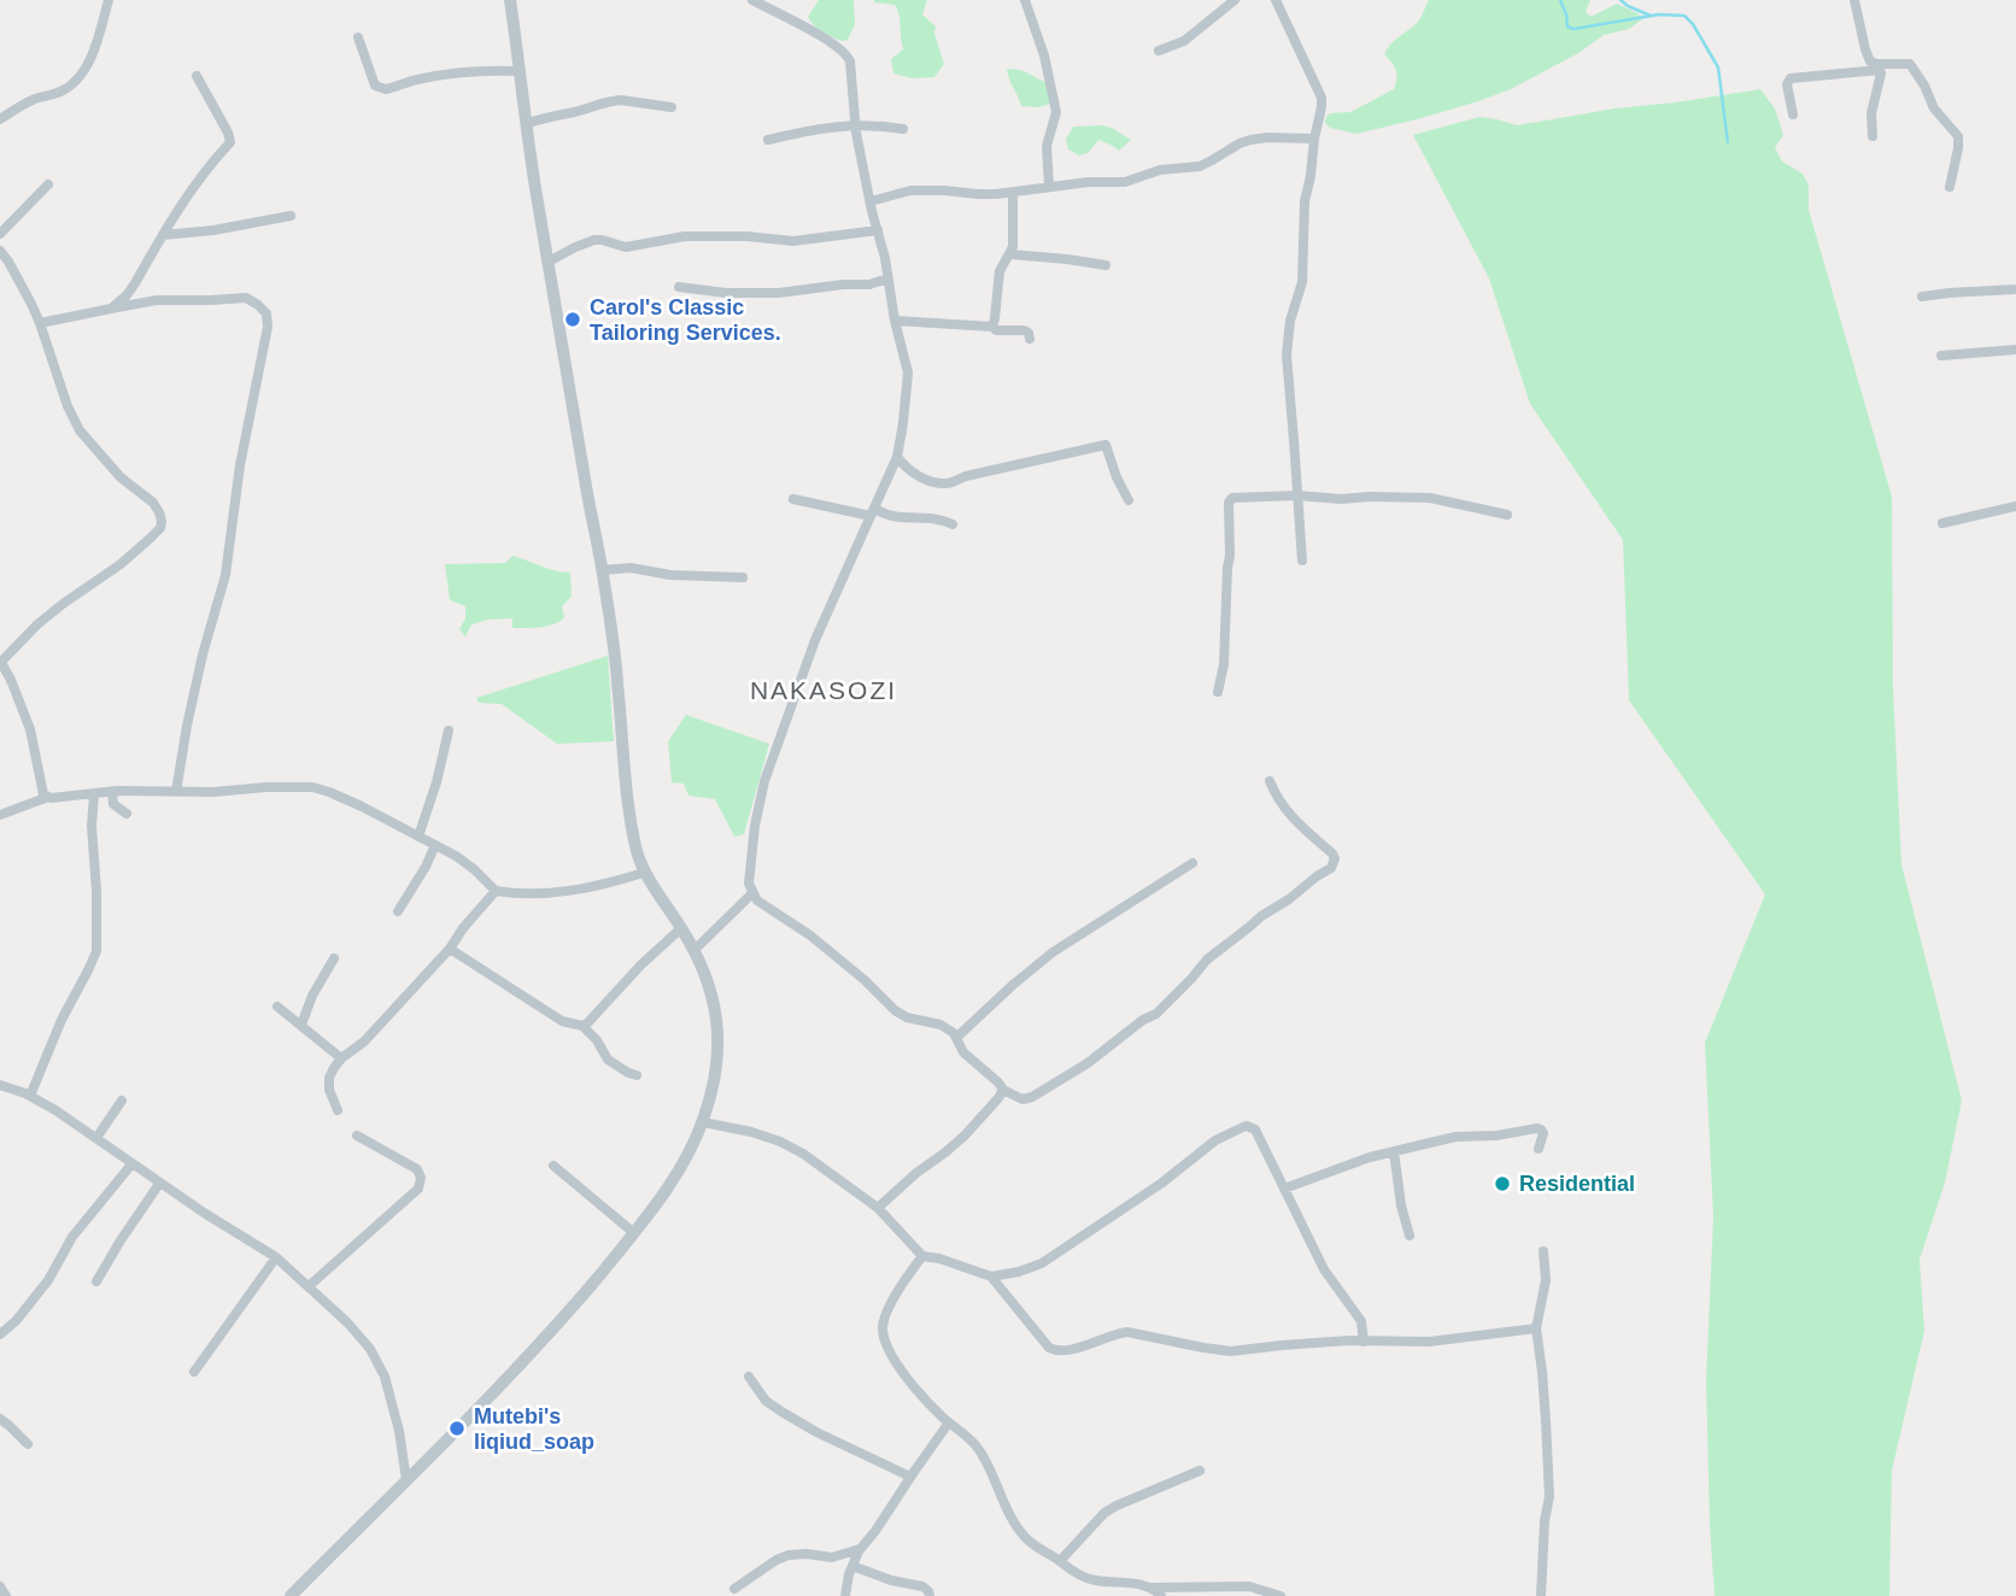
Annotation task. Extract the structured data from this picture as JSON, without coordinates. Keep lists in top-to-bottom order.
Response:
{
  "districts": ["NAKASOZI"],
  "places": ["Carol's Classic Tailoring Services.", "Residential", "Mutebi's liqiud_soap"]
}
